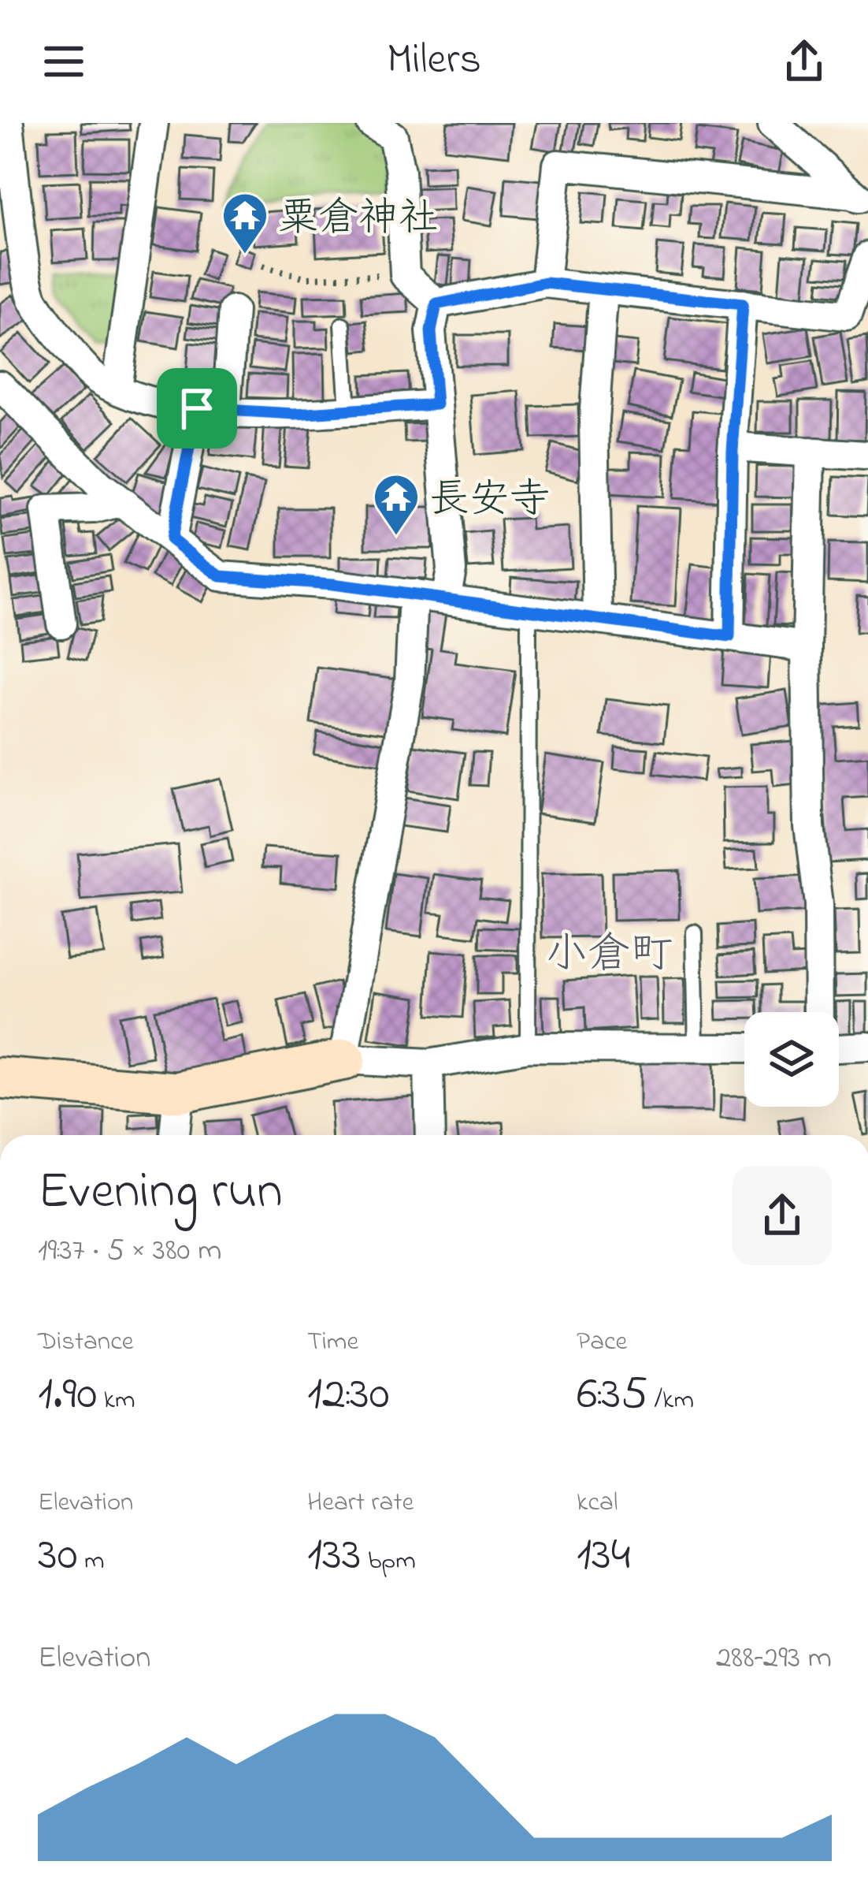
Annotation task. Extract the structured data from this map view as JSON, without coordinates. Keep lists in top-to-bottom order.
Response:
{
  "districts": ["小倉町"],
  "places": {
    "temple": ["粟倉神社", "長安寺"]
  },
  "page": {
    "header": "Milers",
    "heading": ["Evening run", "19:37 · 5 × 380 m"],
    "stats": [
      ["Distance", "1.90 km"],
      ["Time", "12:30"],
      ["Pace", "6:35 /km"],
      ["Elevation", "30 m"],
      ["Heart rate", "133 bpm"],
      ["kcal", "134"]
    ],
    "chart": ["Elevation", "288–293 m"]
  }
}
